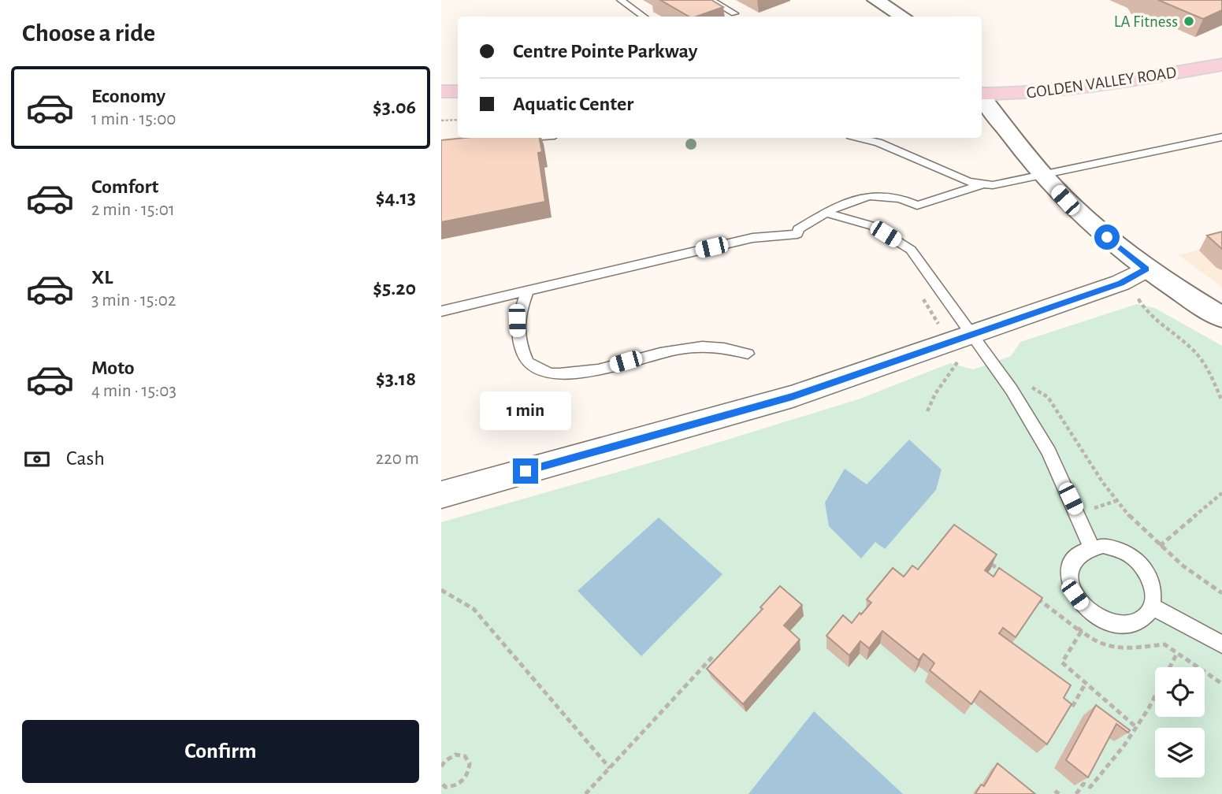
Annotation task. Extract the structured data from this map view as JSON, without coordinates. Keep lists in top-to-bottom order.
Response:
{
  "streets": {
    "main road": ["GOLDEN VALLEY ROAD"]
  },
  "places": ["LA Fitness"],
  "page": {
    "heading": "Choose a ride",
    "banner": ["Centre Pointe Parkway", "Aquatic Center"],
    "list": [
      {
        "name": "Economy",
        "note": "1 min · 15:00",
        "value": "$3.06"
      },
      {
        "name": "Comfort",
        "note": "2 min · 15:01",
        "value": "$4.13"
      },
      {
        "name": "XL",
        "note": "3 min · 15:02",
        "value": "$5.20"
      },
      {
        "name": "Moto",
        "note": "4 min · 15:03",
        "value": "$3.18"
      }
    ],
    "bubble": "1 min",
    "pay": ["Cash", "220 m"],
    "buttons": "Confirm"
  }
}
